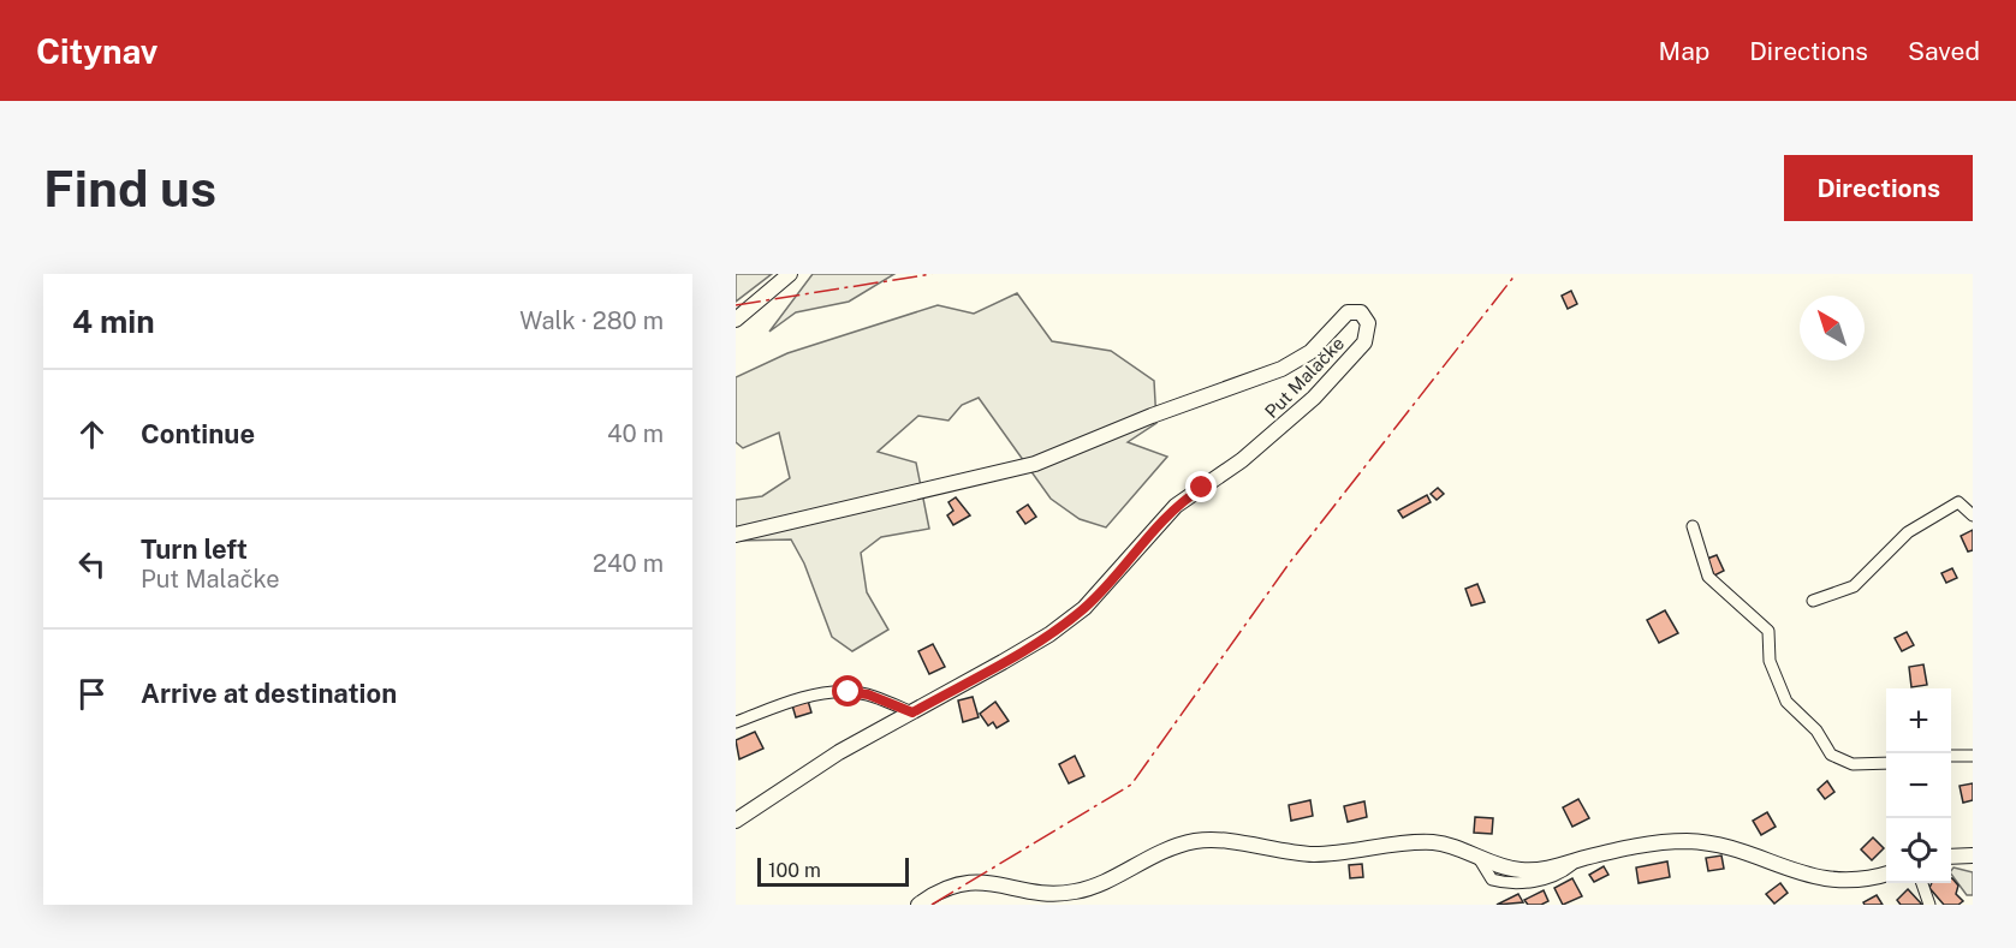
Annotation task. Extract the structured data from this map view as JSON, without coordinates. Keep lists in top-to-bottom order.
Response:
{
  "streets": {
    "main road": ["Put Malačke"]
  },
  "scale_bar": "100 m",
  "north": "top left",
  "page": {
    "header": "Citynav",
    "nav": ["Map", "Directions", "Saved"],
    "buttons": "Directions",
    "title": "Find us",
    "heading": ["4 min", "Walk · 280 m"],
    "list": [
      ["Continue", "40 m"],
      ["Turn left", "Put Malačke", "240 m"],
      "Arrive at destination"
    ],
    "map_buttons": ["+", "−"],
    "scale": "100 m"
  }
}
